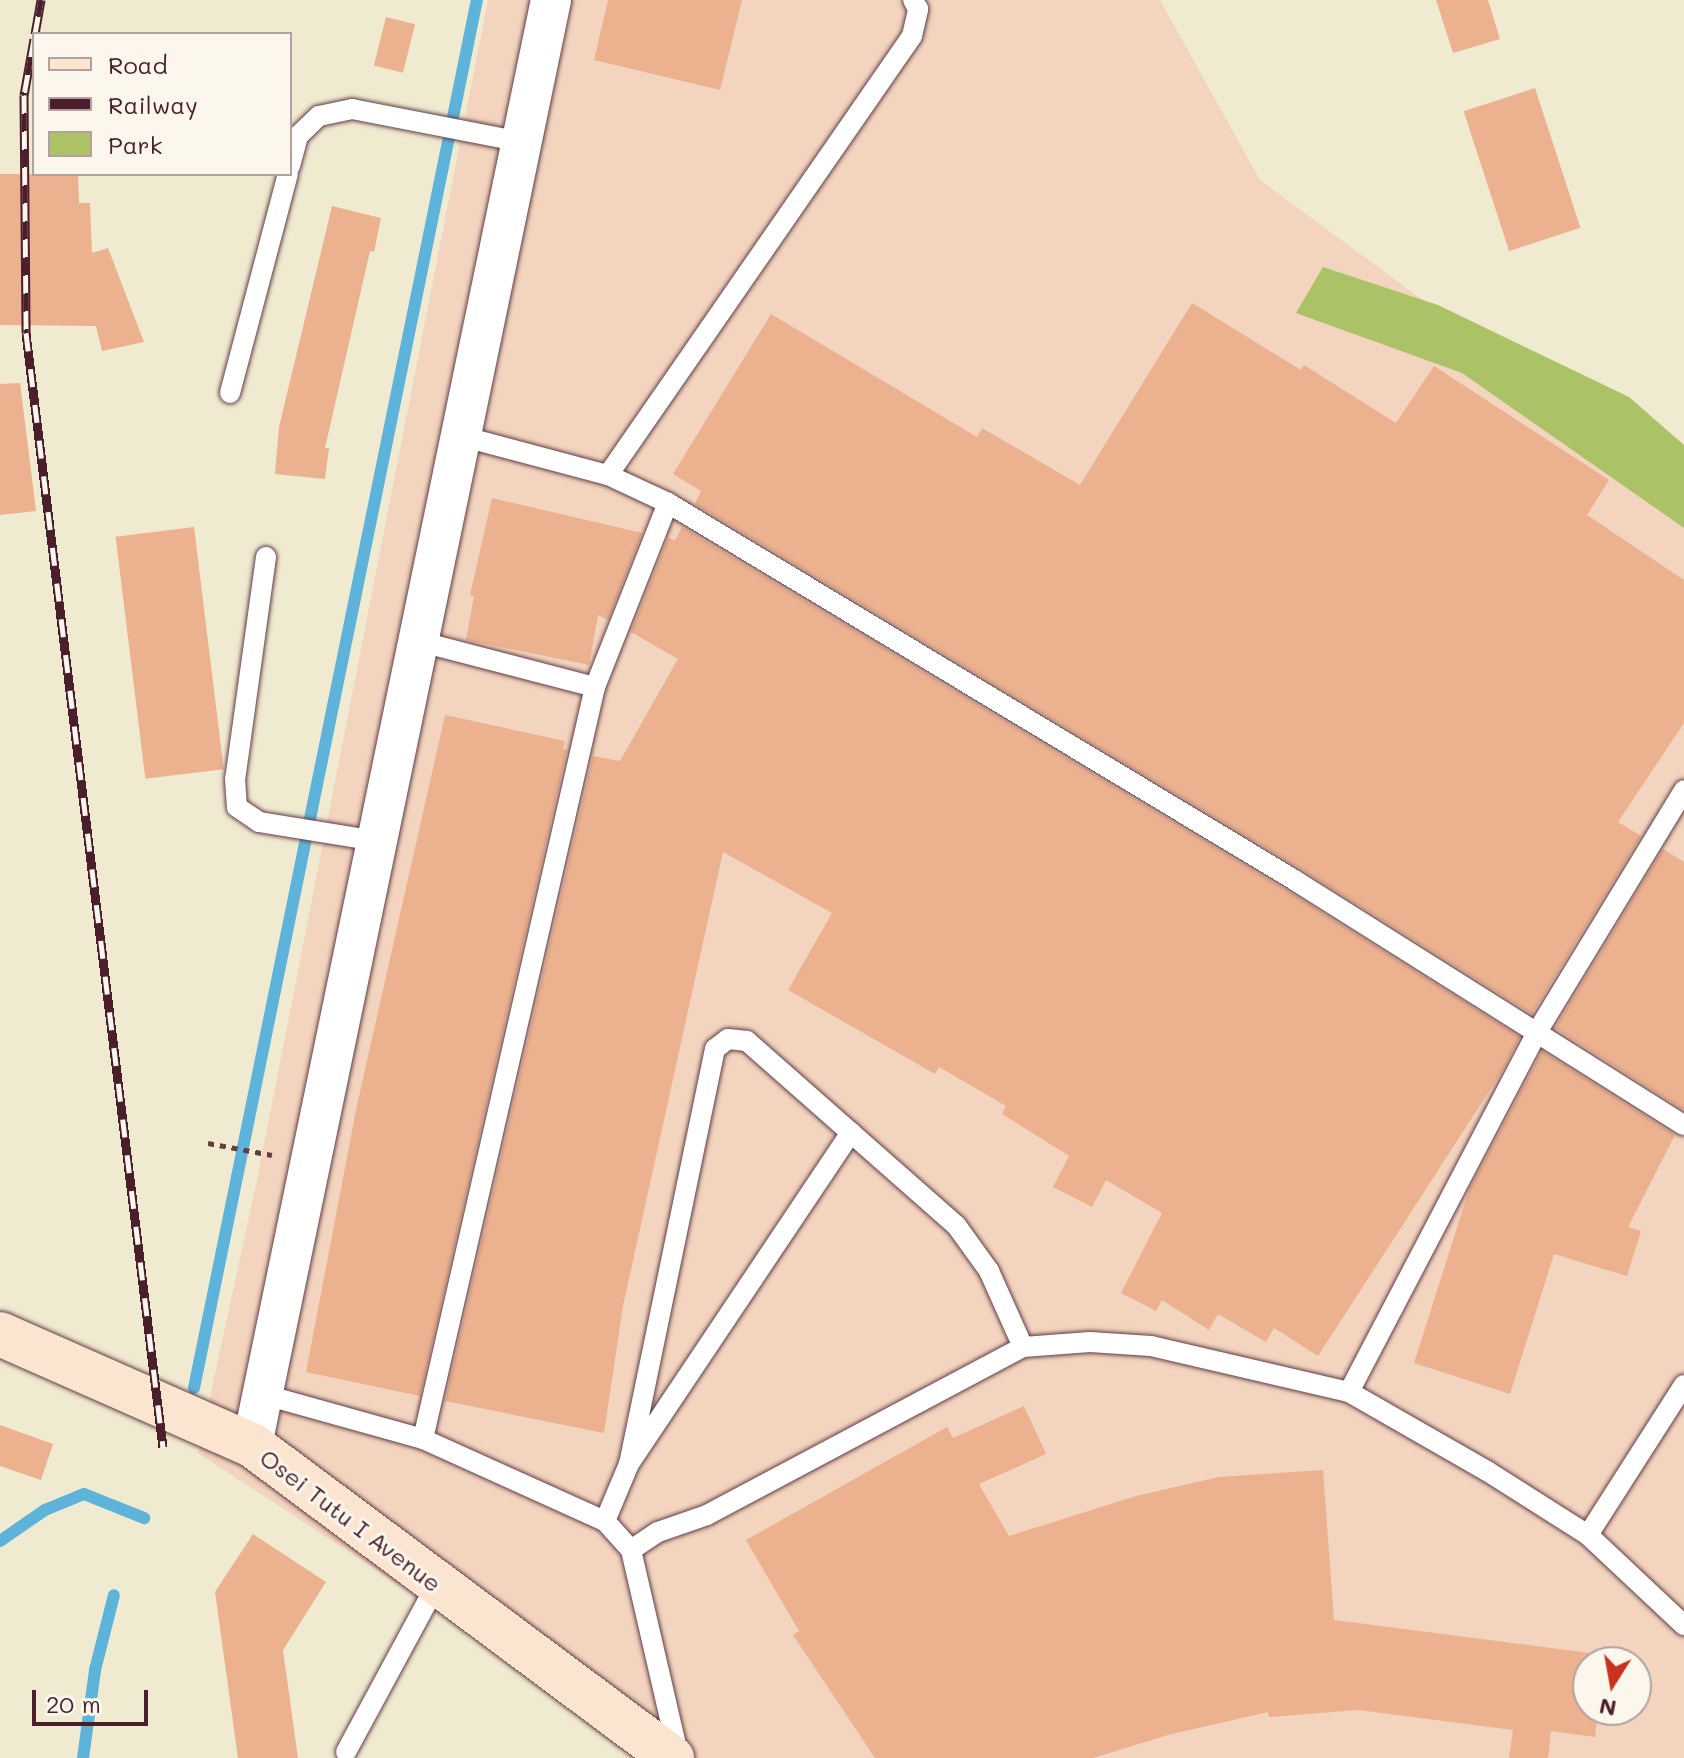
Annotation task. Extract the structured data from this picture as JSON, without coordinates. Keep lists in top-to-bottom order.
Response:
{
  "streets": {
    "street": ["Osei Tutu I Avenue"]
  },
  "legend": ["Road", "Railway", "Park"],
  "scale_bar": "20 m",
  "north": "bottom"
}
